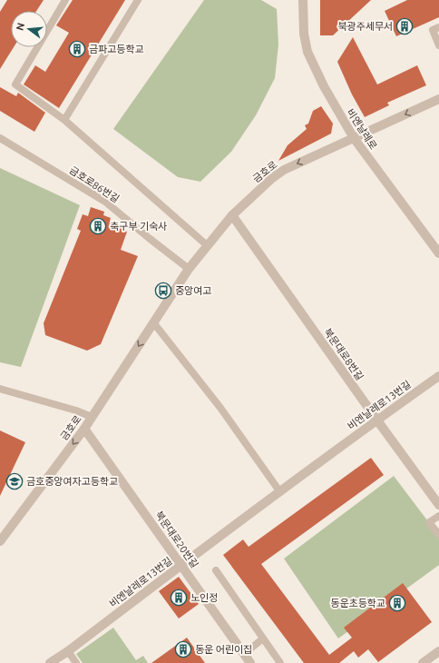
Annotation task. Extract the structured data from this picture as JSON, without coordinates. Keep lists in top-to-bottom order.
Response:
{
  "streets": {
    "street": [
      "비엔날레로",
      "금호로",
      "북문대로8번길",
      "비엔날레로13번길",
      "북문대로20번길"
    ],
    "lane": ["금호로86번길"]
  },
  "crossings": [
    ["비엔날레로", "금호로"],
    ["금호로", "금호로86번길"],
    ["금호로", "북문대로8번길"],
    ["금호로", "북문대로20번길"],
    ["북문대로8번길", "비엔날레로13번길"],
    ["비엔날레로13번길", "북문대로20번길"]
  ],
  "one_way": ["금호로"],
  "places": {
    "building": [
      "북광주세무서",
      "금파고등학교",
      "축구부 기숙사",
      "노인정",
      "동운초등학교",
      "동운 어린이집"
    ],
    "bus stop": ["중앙여고"],
    "school or university": ["금호중앙여자고등학교"]
  },
  "north": "left"
}
